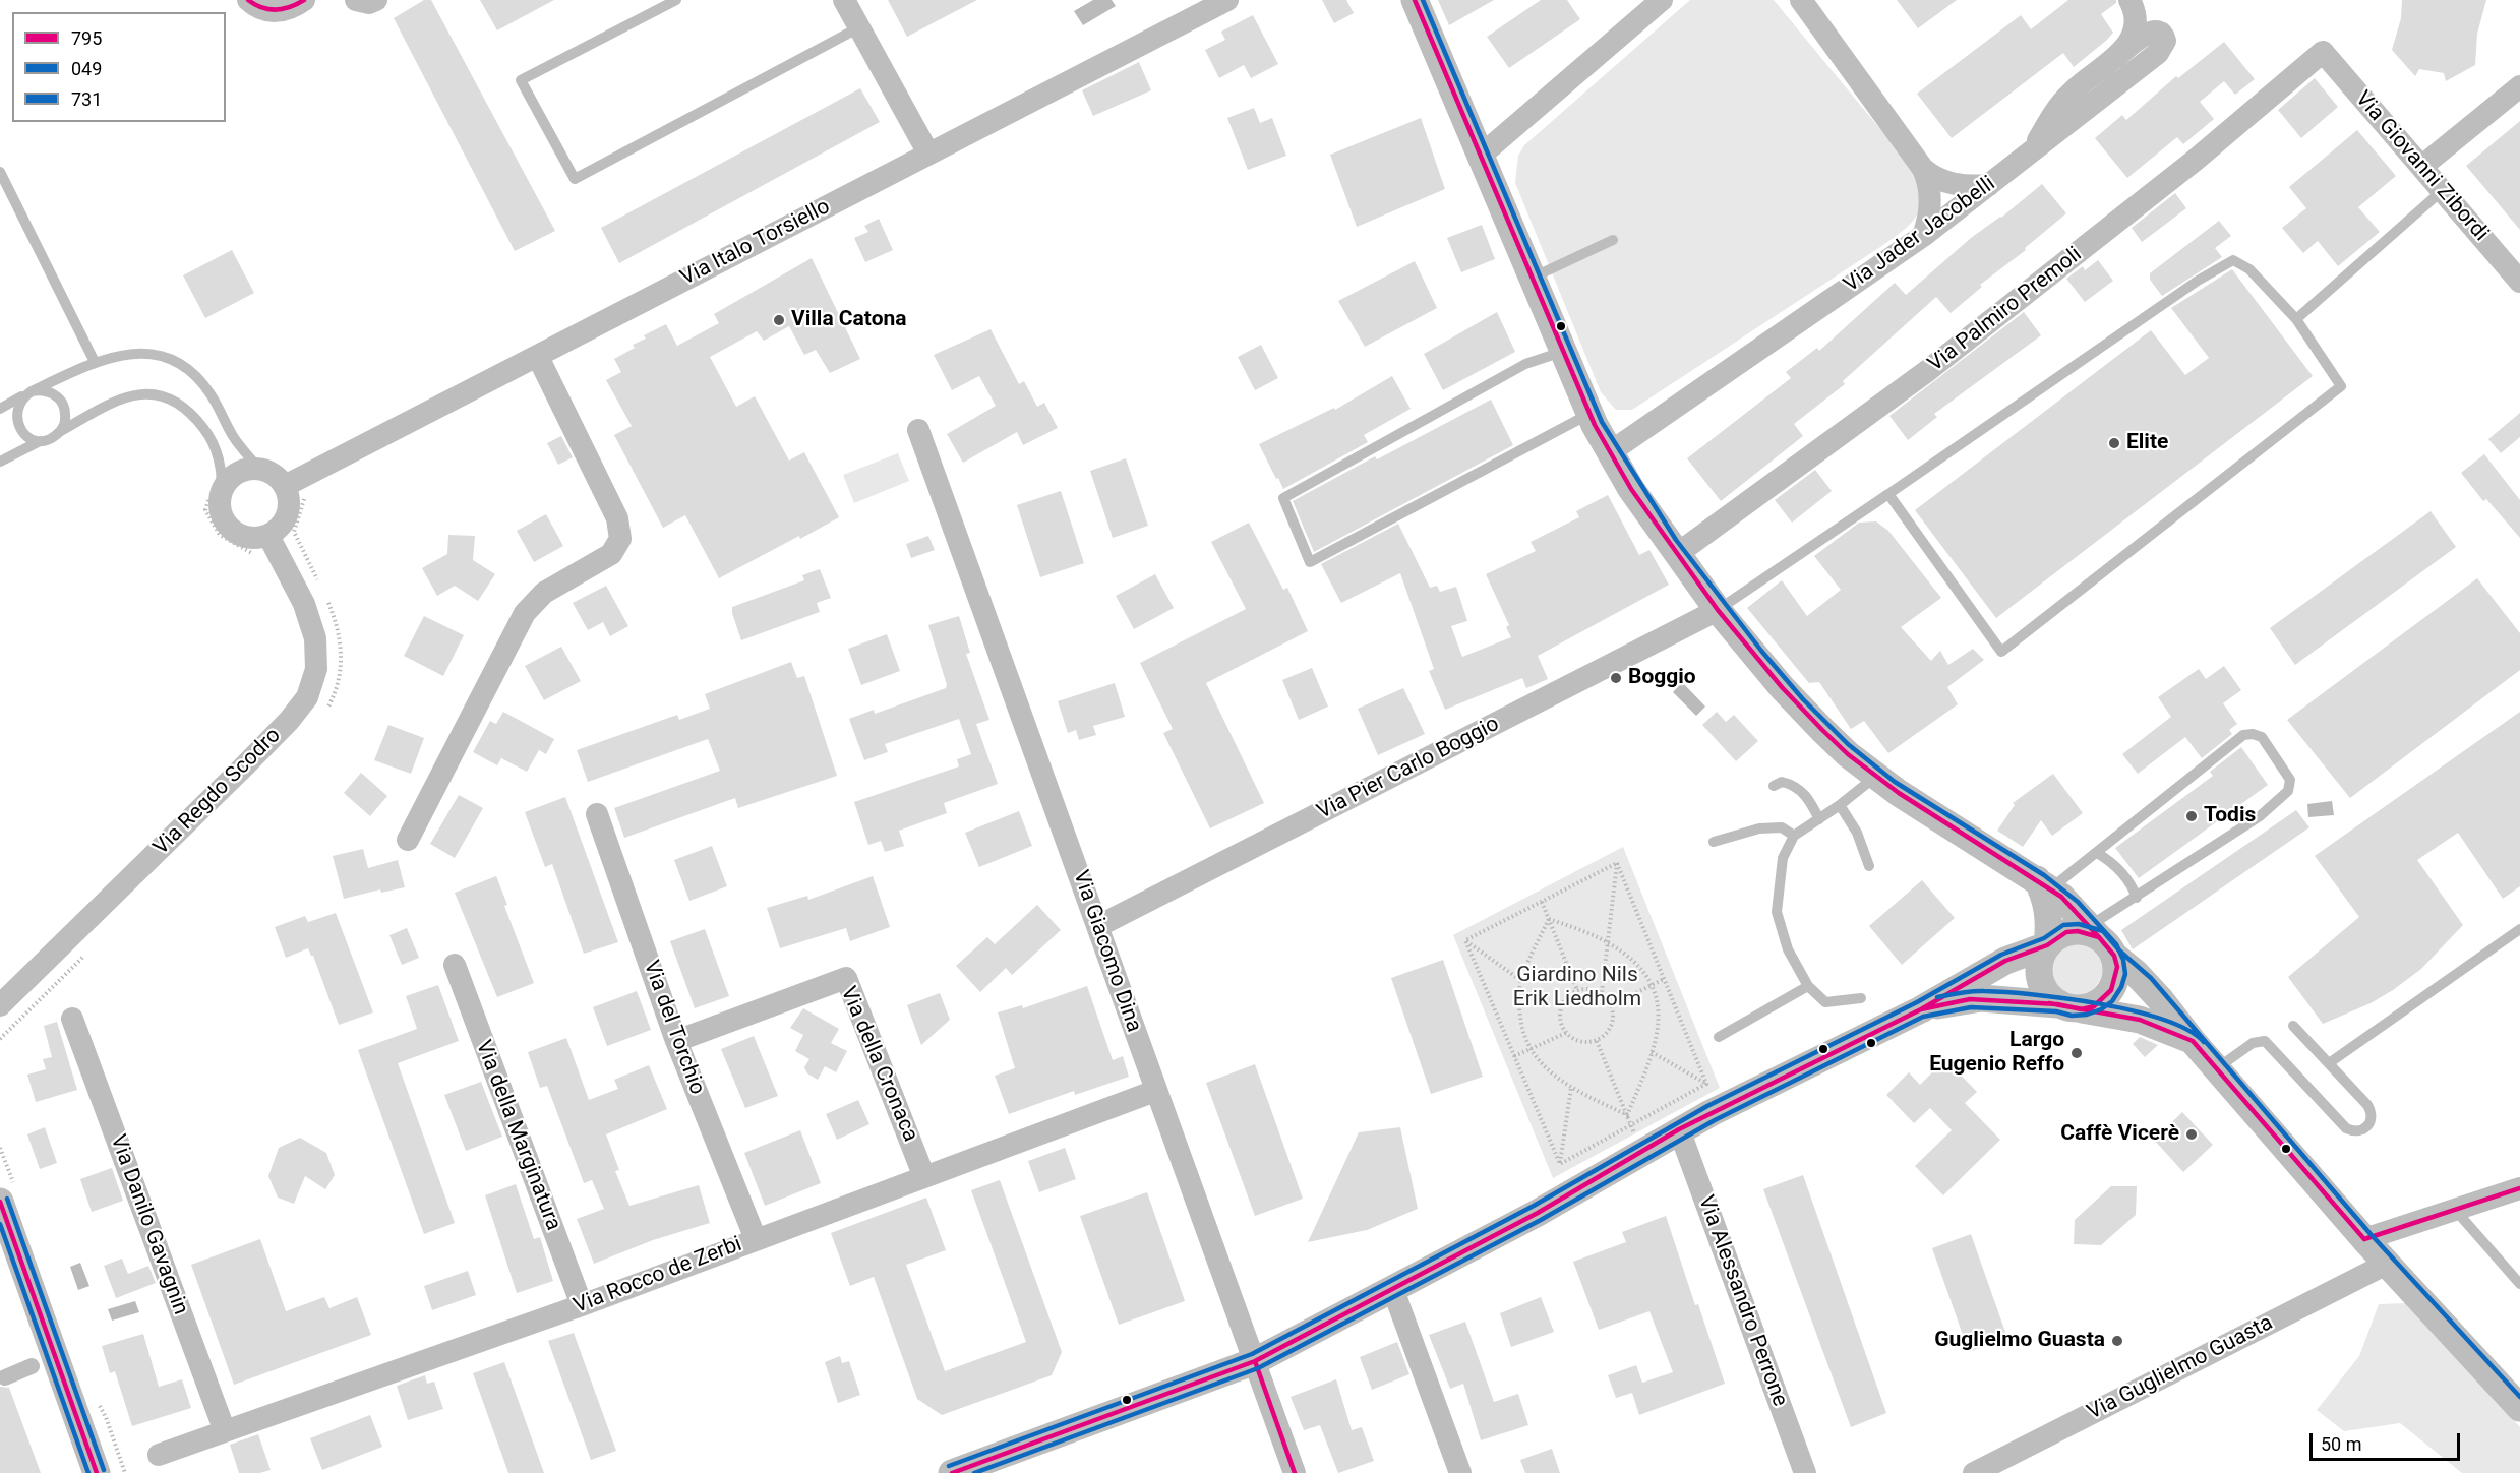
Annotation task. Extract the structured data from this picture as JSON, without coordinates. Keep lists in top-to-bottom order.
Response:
{
  "streets": {
    "street": [
      "Via Giovanni Zibordi",
      "Via Jader Jacobelli",
      "Via Italo Torsiello",
      "Via Palmiro Premoli",
      "Via Pier Carlo Boggio",
      "Via Regdo Scodro",
      "Via Giacomo Dina",
      "Via del Torchio",
      "Via della Cronaca",
      "Via della Marginatura",
      "Via Danilo Gavagnin",
      "Via Rocco de Zerbi",
      "Via Alessandro Perrone",
      "Via Guglielmo Guasta"
    ]
  },
  "crossings": [
    ["Via Giovanni Zibordi", "Via Palmiro Premoli"],
    ["Via Italo Torsiello", "Via Regdo Scodro"],
    ["Via Pier Carlo Boggio", "Via Giacomo Dina"],
    ["Via Giacomo Dina", "Via Rocco de Zerbi"],
    ["Via del Torchio", "Via della Cronaca"],
    ["Via del Torchio", "Via Rocco de Zerbi"],
    ["Via della Cronaca", "Via Rocco de Zerbi"],
    ["Via della Marginatura", "Via Rocco de Zerbi"],
    ["Via Danilo Gavagnin", "Via Rocco de Zerbi"]
  ],
  "parks": ["Giardino Nils Erik Liedholm"],
  "places": [
    "Villa Catona",
    "Elite",
    "Boggio",
    "Todis",
    "Largo Eugenio Reffo",
    "Caffè Vicerè",
    "Guglielmo Guasta"
  ],
  "lines": ["transit line 795", "transit line 049", "transit line 731"],
  "legend": ["795", "049", "731"],
  "scale_bar": "50 m"
}
